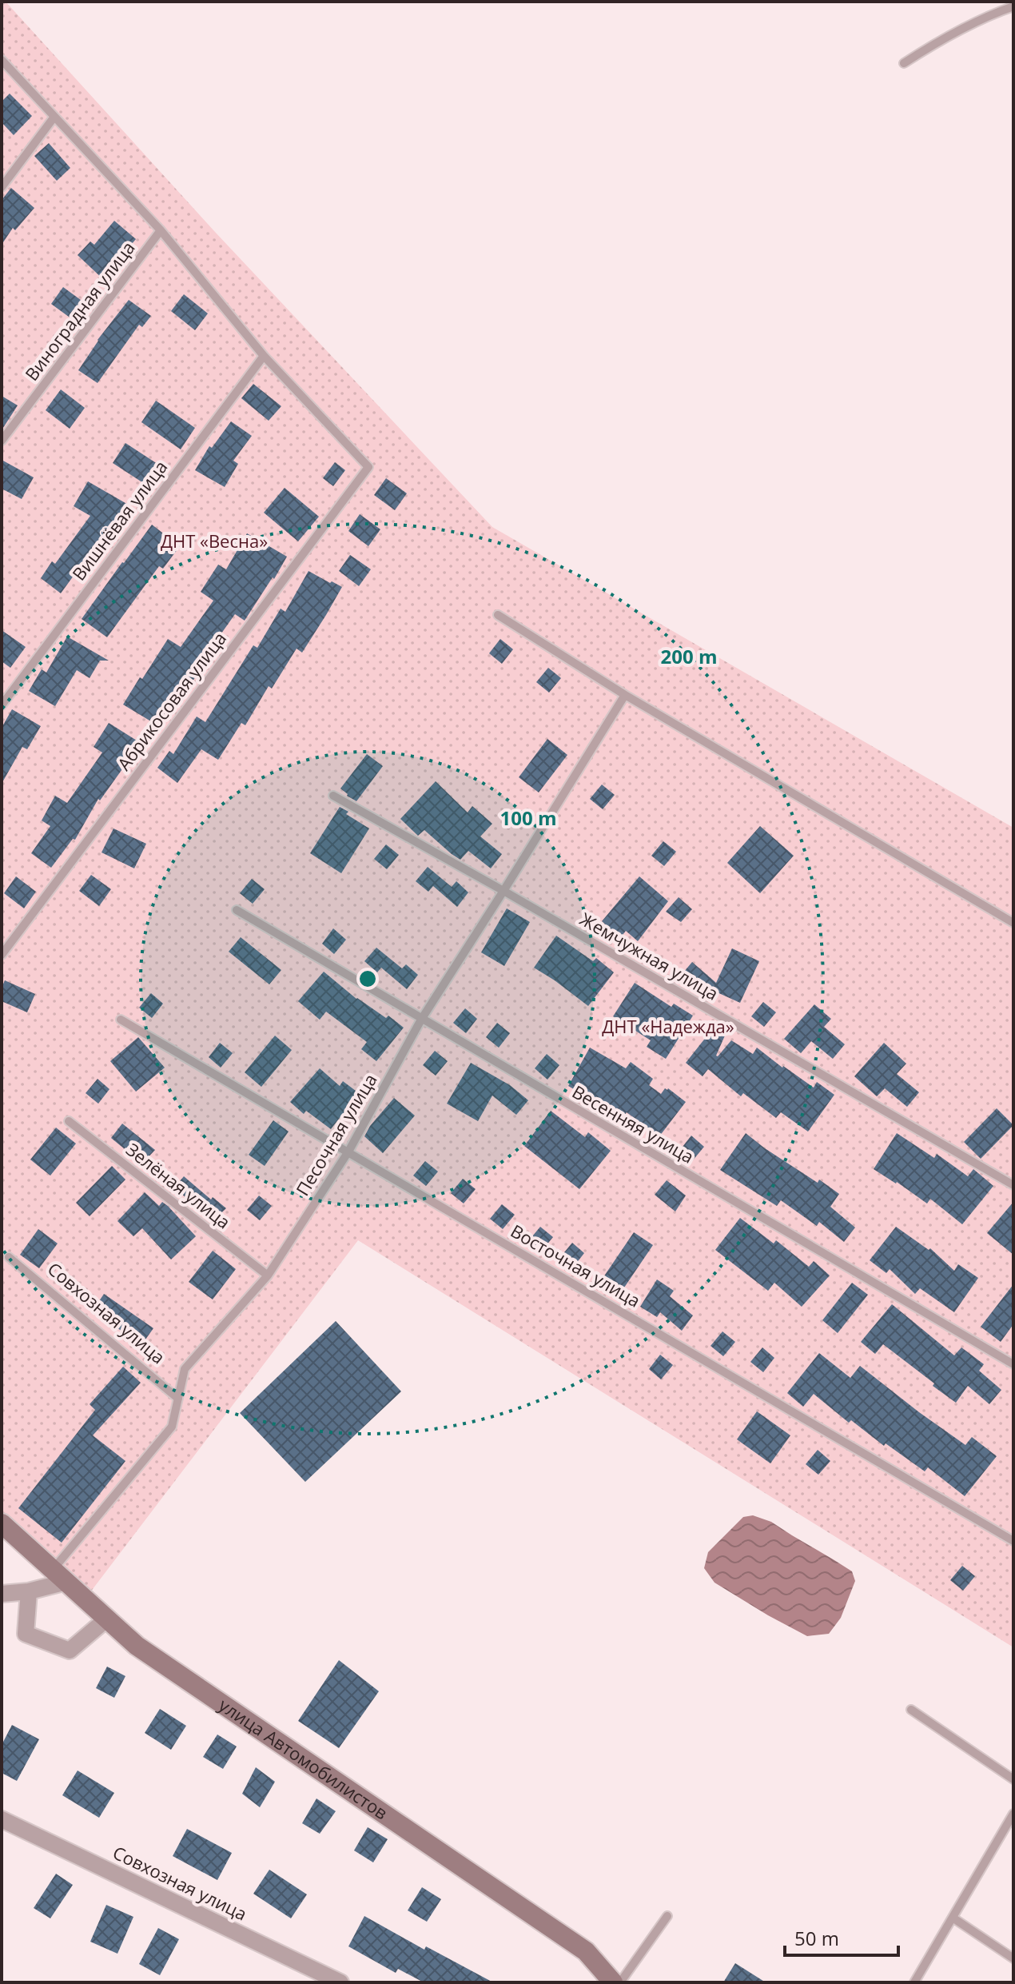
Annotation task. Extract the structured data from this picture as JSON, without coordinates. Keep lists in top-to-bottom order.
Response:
{
  "streets": {
    "street": ["Совхозная улица", "улица Автомобилистов"],
    "lane": [
      "Виноградная улица",
      "Вишнёвая улица",
      "Абрикосовая улица",
      "Жемчужная улица",
      "Весенняя улица",
      "Песочная улица",
      "Зелёная улица",
      "Восточная улица"
    ]
  },
  "crossings": [
    ["Вишнёвая улица", "Абрикосовая улица"],
    ["Жемчужная улица", "Песочная улица"],
    ["Весенняя улица", "Песочная улица"],
    ["Песочная улица", "Зелёная улица"],
    ["Песочная улица", "Восточная улица"],
    ["Песочная улица", "Совхозная улица"],
    ["Песочная улица", "улица Автомобилистов"]
  ],
  "parks": ["ДНТ «Весна»", "ДНТ «Надежда»"],
  "scale_bar": "50 m",
  "rings": ["200 m", "100 m"]
}
